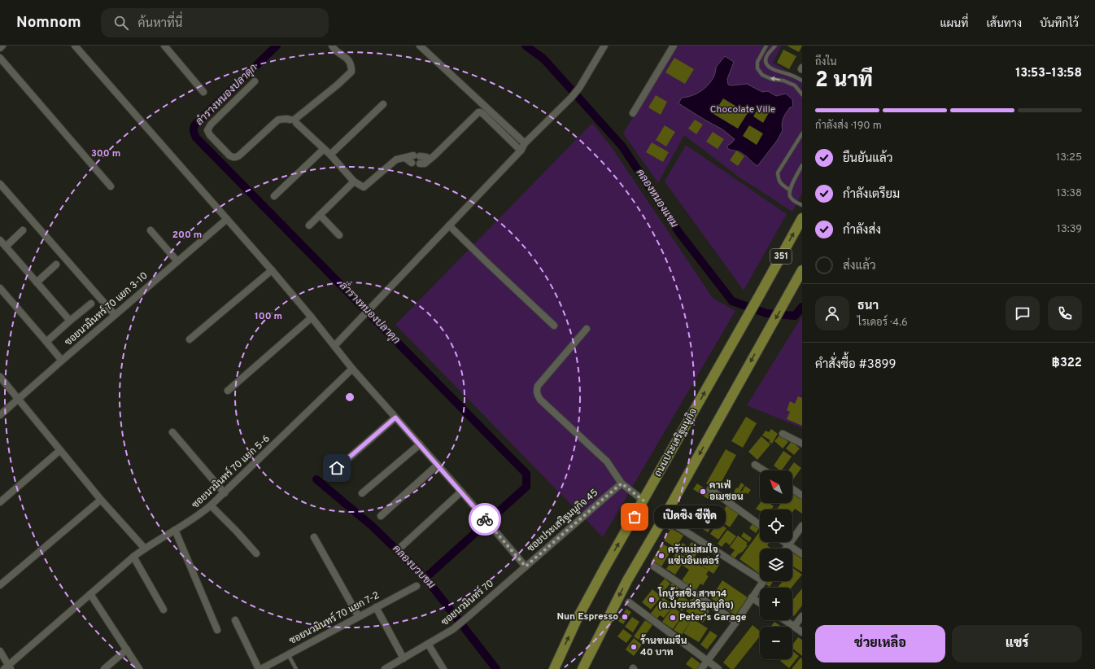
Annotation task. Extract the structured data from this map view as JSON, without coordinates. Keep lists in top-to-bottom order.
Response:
{
  "streets": {
    "main road": ["351", "ถนนประเสริฐมนูกิจ"],
    "street": [
      "ซอยนวมินทร์ 70 แยก 3-10",
      "ซอยนวมินทร์ 70 แยก 5-6",
      "ซอยประเสริฐมนูกิจ 45",
      "ซอยนวมินทร์ 70",
      "ซอยนวมินทร์ 70 แยก 7-2"
    ]
  },
  "crossings": [
    ["ซอยประเสริฐมนูกิจ 45", "ซอยนวมินทร์ 70"]
  ],
  "water": ["ลำรางหนองปลาดุก", "คลองหนองแขม", "คลองบวบขม"],
  "parks": ["Chocolate Ville"],
  "places": [
    "คาเฟ่ อเมซอน",
    "เปิดซิง ซีฟู๊ด",
    "ครัวแม่สมใจ แซ่บอินเตอร์",
    "โกบู้รสซิ่ง สาขา4 (ถ.ประเสริฐมนูกิจ)",
    "Nun Espresso",
    "Peter's Garage",
    "ร้านขนมจีน 40 บาท"
  ],
  "north": "top left",
  "page": {
    "header": "Nomnom",
    "search": "ค้นหาที่นี่",
    "nav": ["แผนที่", "เส้นทาง", "บันทึกไว้"],
    "heading": ["2 นาที", "ถึงใน", "13:53–13:58"],
    "panel": [
      "ธนา",
      "ไรเดอร์ · 4.6",
      "คำสั่งซื้อ #3899",
      "฿322"
    ],
    "bar": "กำลังส่ง · 190 m",
    "list": [
      ["ยืนยันแล้ว", "13:25"],
      ["กำลังเตรียม", "13:38"],
      ["กำลังส่ง", "13:39"],
      "ส่งแล้ว"
    ],
    "map_buttons": ["+", "−"],
    "bubble": "เปิดซิง ซีฟู๊ด",
    "buttons": ["ช่วยเหลือ", "แชร์"]
  },
  "rings": ["300 m", "200 m", "100 m"]
}
